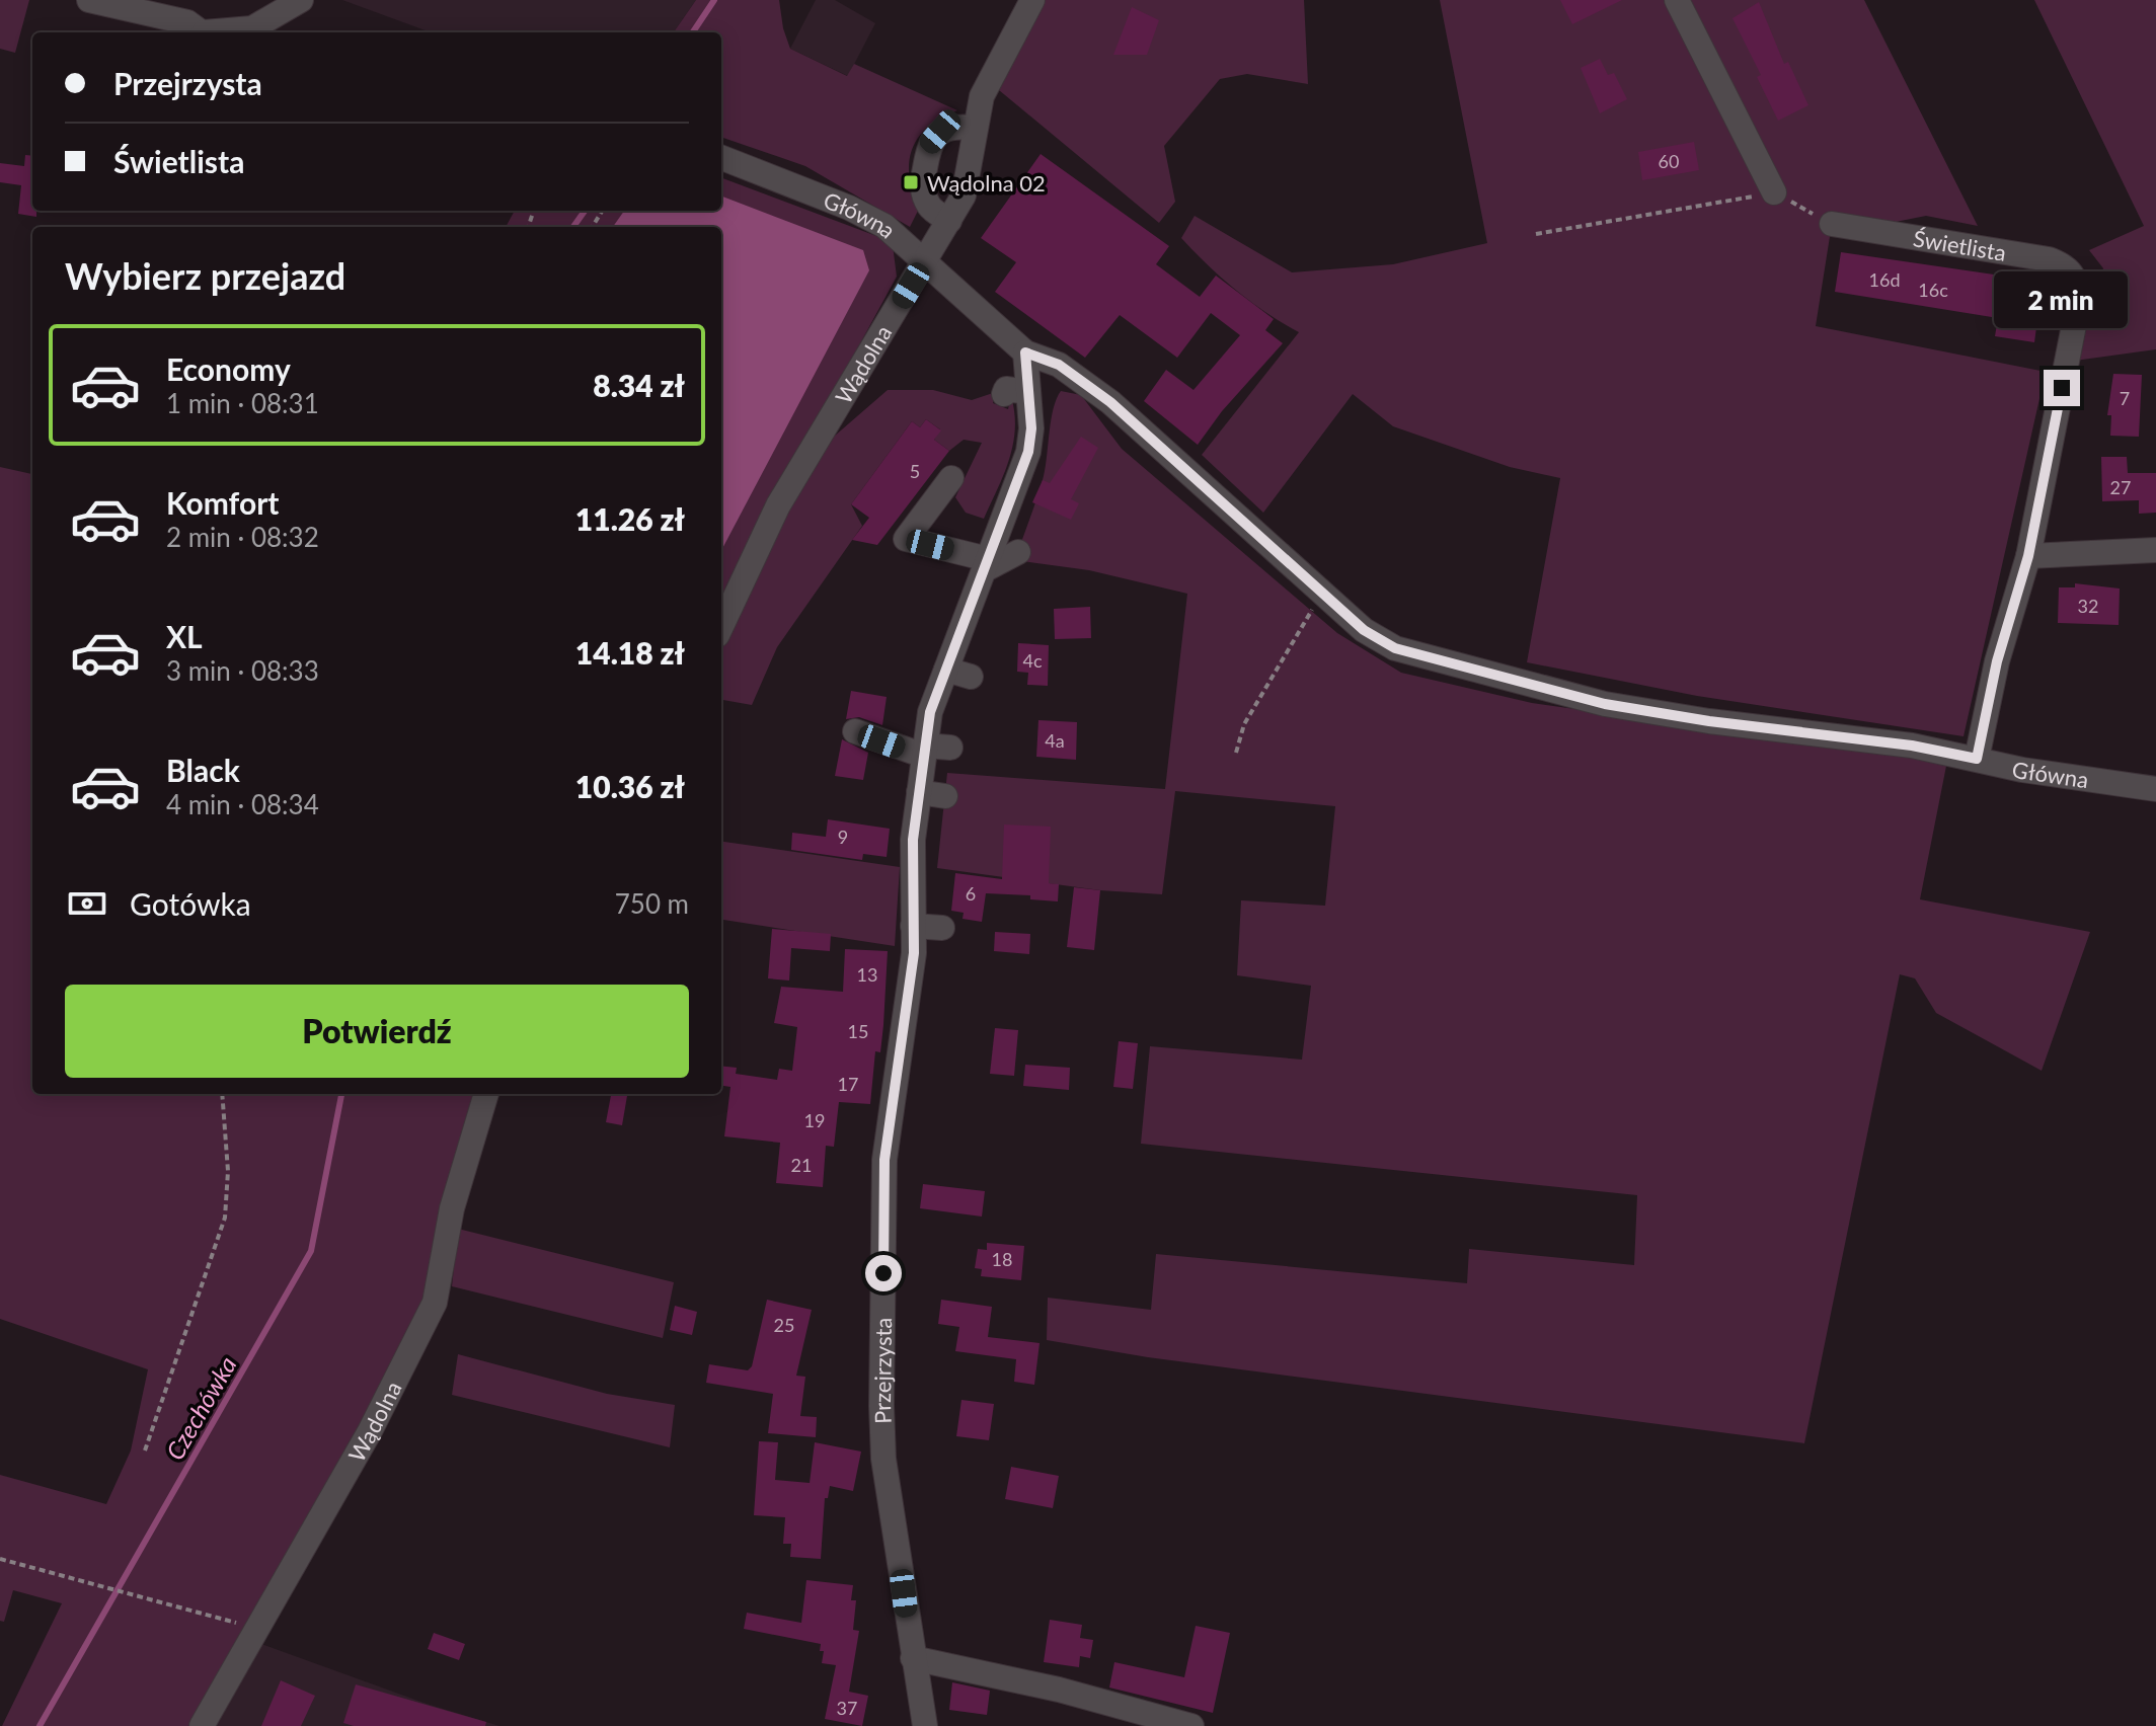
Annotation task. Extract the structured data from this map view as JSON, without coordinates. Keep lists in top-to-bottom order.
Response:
{
  "streets": {
    "street": [
      "Główna",
      "Świetlista",
      "Wądolna",
      "Przejrzysta"
    ]
  },
  "crossings": [
    ["Główna", "Świetlista"],
    ["Główna", "Wądolna"],
    ["Główna", "Przejrzysta"]
  ],
  "water": ["Czechówka"],
  "places": {
    "transit": ["Wądolna 02"]
  },
  "house_numbers": [
    "60",
    "16d",
    "16c",
    "7",
    "5",
    "27",
    "32",
    "4c",
    "4a",
    "9",
    "6",
    "13",
    "15",
    "17",
    "19",
    "21",
    "18",
    "25",
    "37"
  ],
  "page": {
    "banner": ["Przejrzysta", "Świetlista"],
    "heading": "Wybierz przejazd",
    "bubble": "2 min",
    "list": [
      {
        "name": "Economy",
        "note": "1 min · 08:31",
        "value": "8.34 zł"
      },
      {
        "name": "Komfort",
        "note": "2 min · 08:32",
        "value": "11.26 zł"
      },
      {
        "name": "XL",
        "note": "3 min · 08:33",
        "value": "14.18 zł"
      },
      {
        "name": "Black",
        "note": "4 min · 08:34",
        "value": "10.36 zł"
      }
    ],
    "pay": ["Gotówka", "750 m"],
    "buttons": "Potwierdź"
  }
}
